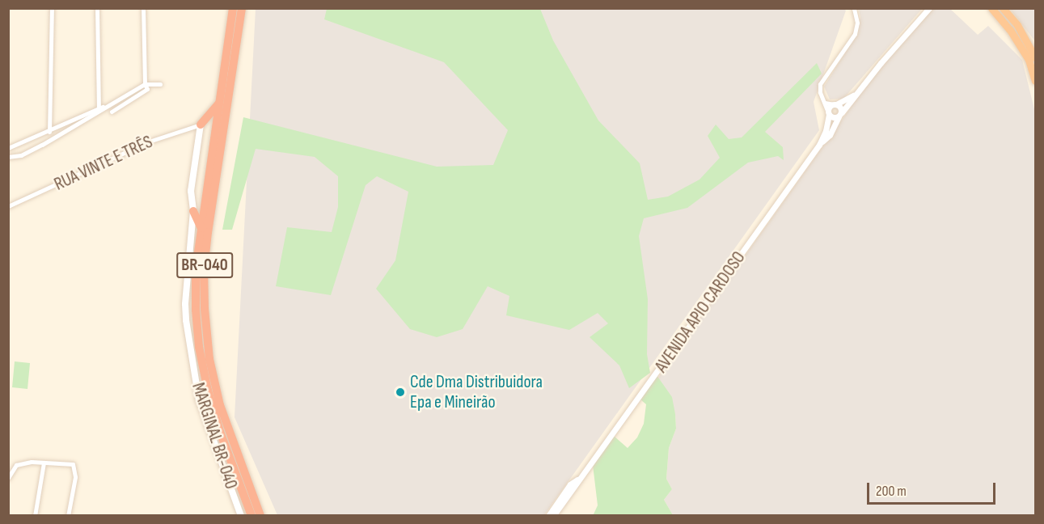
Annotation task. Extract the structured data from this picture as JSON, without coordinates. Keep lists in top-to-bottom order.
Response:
{
  "streets": {
    "highway": ["BR-040"],
    "main road": ["MARGINAL BR-040"],
    "street": ["RUA VINTE E TRÊS", "AVENIDA APIO CARDOSO"]
  },
  "crossings": [
    ["RUA VINTE E TRÊS", "MARGINAL BR-040"]
  ],
  "places": ["Cde Dma Distribuidora Epa e Mineirão"],
  "scale_bar": "200 m"
}
